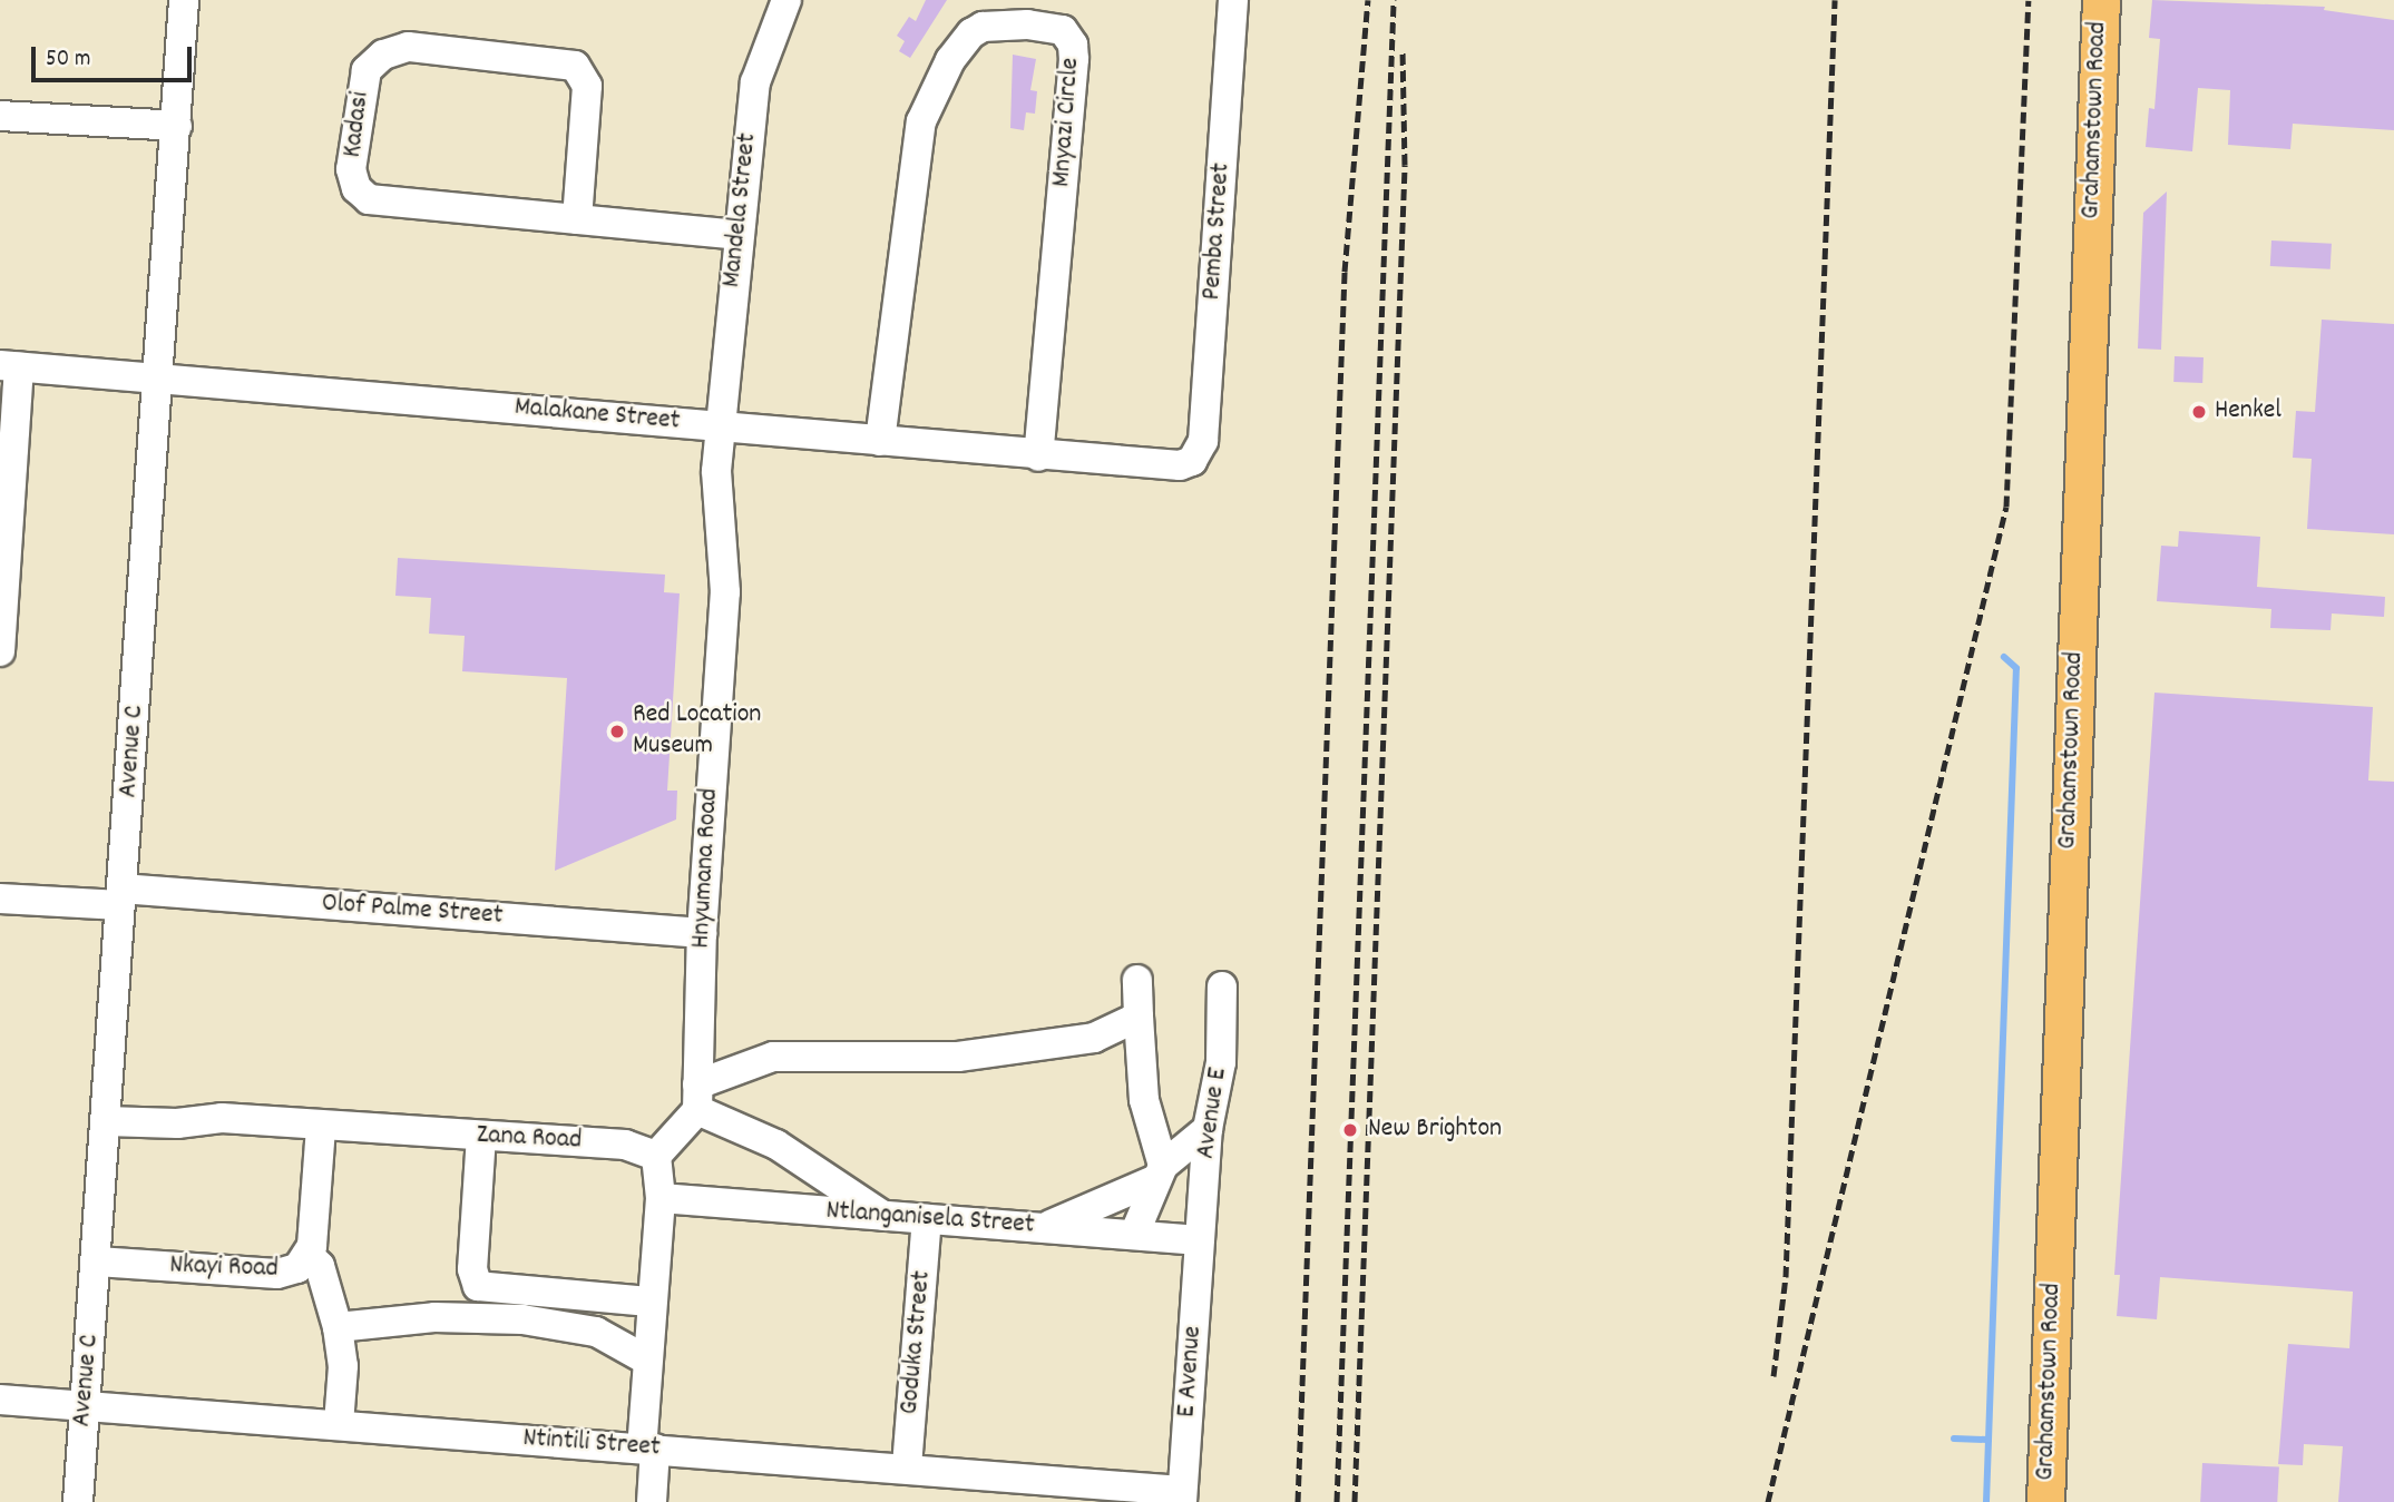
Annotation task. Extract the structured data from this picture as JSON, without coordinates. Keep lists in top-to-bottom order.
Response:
{
  "streets": {
    "main road": ["Grahamstown Road"],
    "street": [
      "Mnyazi Circle",
      "Kadasi",
      "Mandela Street",
      "Pemba Street",
      "Malakane Street",
      "Avenue C",
      "Hnyumana Road",
      "Olof Palme Street",
      "Avenue E",
      "Zana Road",
      "Ntlanganisela Street",
      "Nkayi Road",
      "Goduka Street",
      "E Avenue",
      "Ntintili Street"
    ]
  },
  "crossings": [
    ["Mnyazi Circle", "Malakane Street"],
    ["Kadasi", "Mandela Street"],
    ["Mandela Street", "Malakane Street"],
    ["Mandela Street", "Hnyumana Road"],
    ["Pemba Street", "Malakane Street"],
    ["Malakane Street", "Avenue C"],
    ["Malakane Street", "Hnyumana Road"],
    ["Avenue C", "Olof Palme Street"],
    ["Avenue C", "Zana Road"],
    ["Avenue C", "Nkayi Road"],
    ["Avenue C", "Ntintili Street"],
    ["Hnyumana Road", "Olof Palme Street"],
    ["Avenue E", "Ntlanganisela Street"],
    ["Avenue E", "E Avenue"],
    ["Zana Road", "Nkayi Road"],
    ["Ntlanganisela Street", "Goduka Street"],
    ["Ntlanganisela Street", "E Avenue"],
    ["Goduka Street", "Ntintili Street"],
    ["E Avenue", "Ntintili Street"]
  ],
  "places": ["Henkel", "Red Location Museum", "New Brighton"],
  "scale_bar": "50 m"
}
